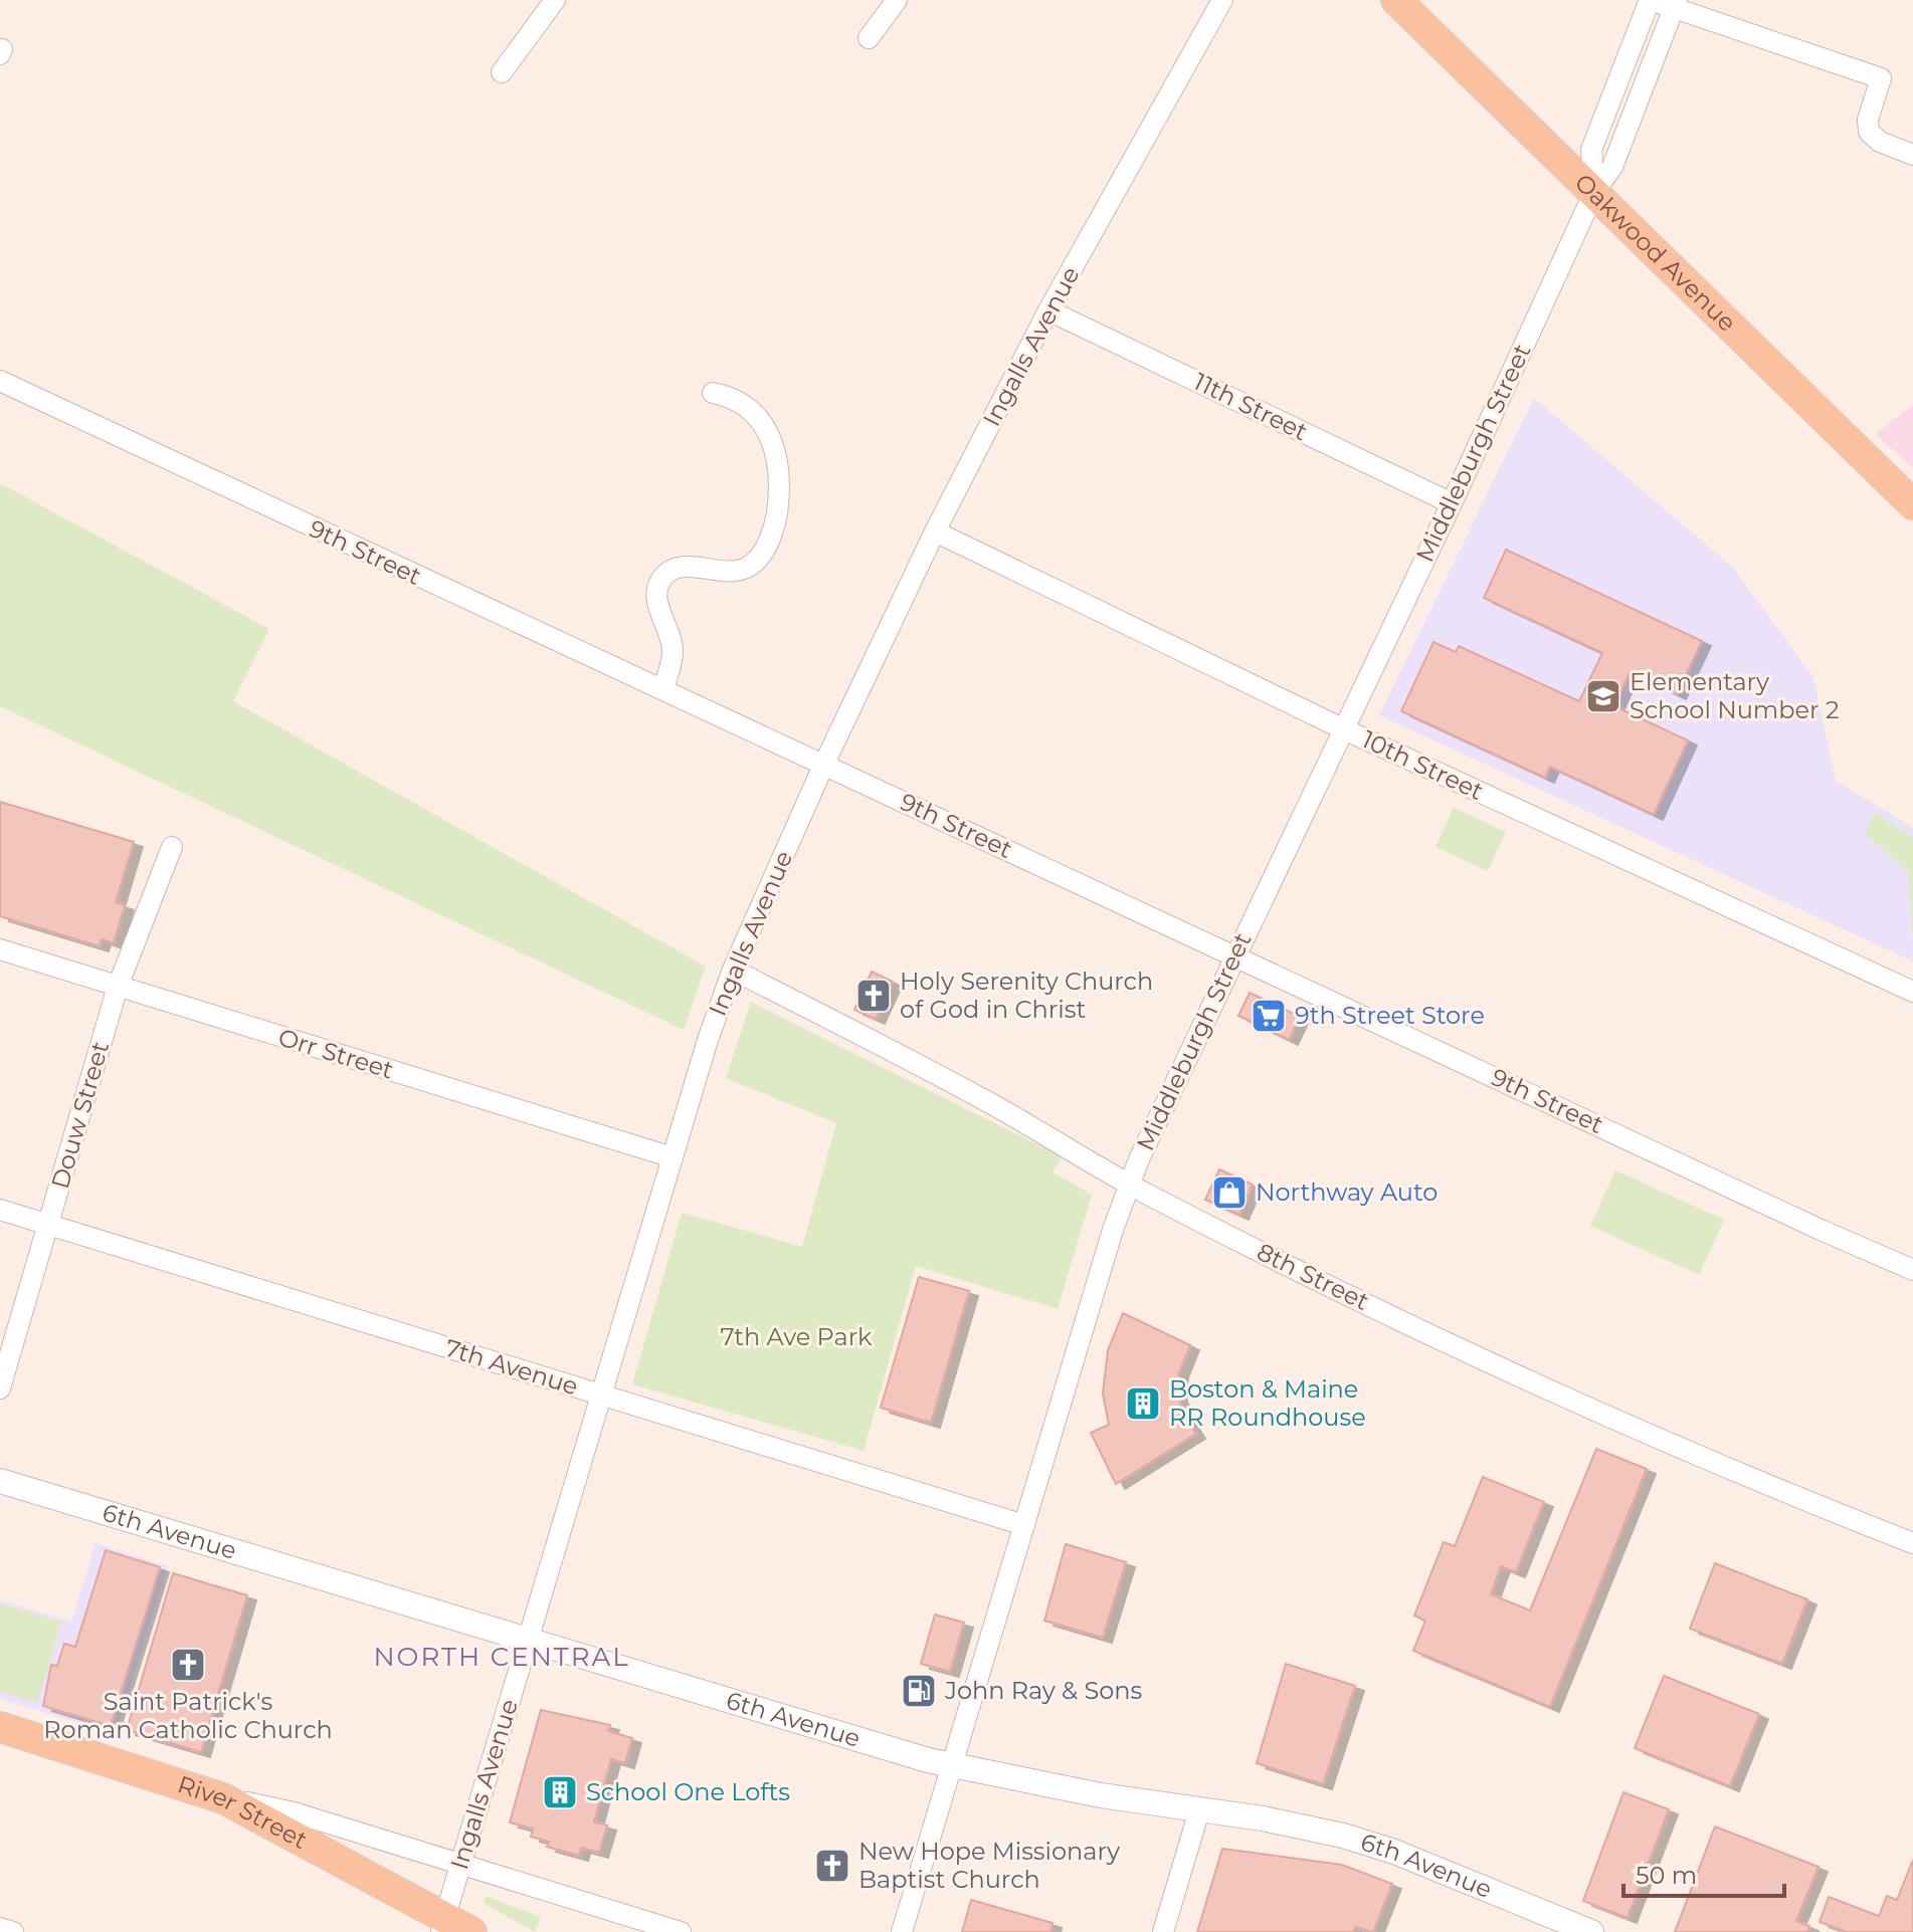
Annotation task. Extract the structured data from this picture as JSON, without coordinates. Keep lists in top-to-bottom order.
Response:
{
  "streets": {
    "main road": ["Oakwood Avenue", "River Street"],
    "street": [
      "Ingalls Avenue",
      "11th Street",
      "Middleburgh Street",
      "9th Street",
      "10th Street",
      "Orr Street",
      "Douw Street",
      "8th Street",
      "7th Avenue",
      "6th Avenue"
    ]
  },
  "crossings": [
    ["Oakwood Avenue", "Middleburgh Street"],
    ["Ingalls Avenue", "11th Street"],
    ["Ingalls Avenue", "9th Street"],
    ["Ingalls Avenue", "10th Street"],
    ["Ingalls Avenue", "Orr Street"],
    ["Ingalls Avenue", "8th Street"],
    ["Ingalls Avenue", "7th Avenue"],
    ["Ingalls Avenue", "6th Avenue"],
    ["Ingalls Avenue", "River Street"],
    ["11th Street", "Middleburgh Street"],
    ["Middleburgh Street", "9th Street"],
    ["Middleburgh Street", "10th Street"],
    ["Middleburgh Street", "8th Street"],
    ["Middleburgh Street", "7th Avenue"],
    ["Middleburgh Street", "6th Avenue"],
    ["Orr Street", "Douw Street"],
    ["Douw Street", "7th Avenue"]
  ],
  "districts": ["NORTH CENTRAL"],
  "parks": ["7th Ave Park"],
  "places": {
    "school or university": ["Elementary School Number 2"],
    "church": ["Holy Serenity Church of God in Christ", "Saint Patrick's Roman Catholic Church", "New Hope Missionary Baptist Church"],
    "supermarket": ["9th Street Store"],
    "shop": ["Northway Auto"],
    "building": ["Boston & Maine RR Roundhouse", "School One Lofts"],
    "fuel station": ["John Ray & Sons"]
  },
  "scale_bar": "50 m"
}
